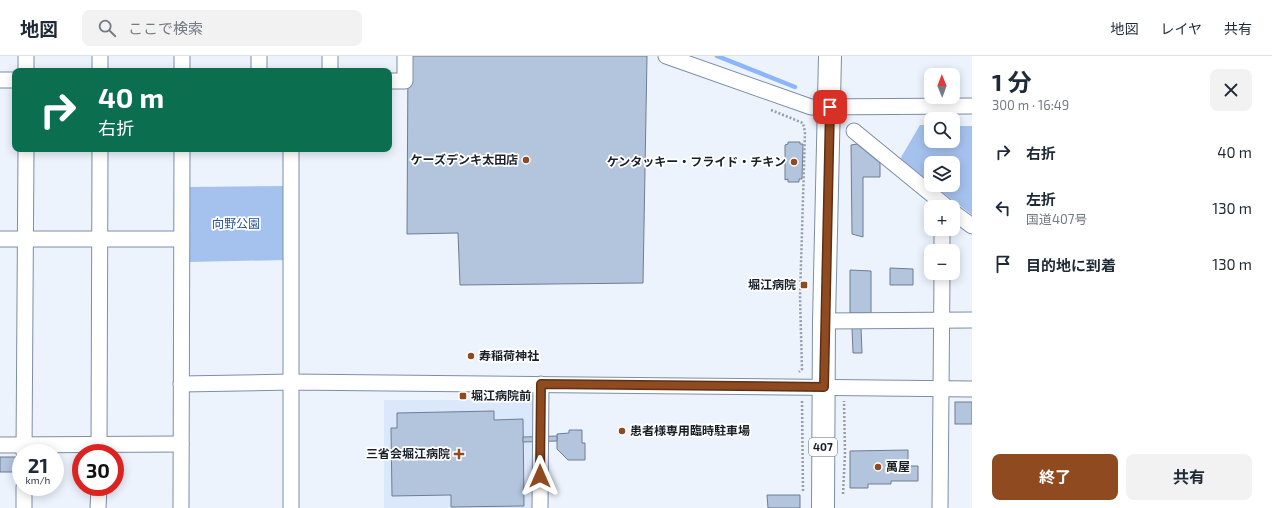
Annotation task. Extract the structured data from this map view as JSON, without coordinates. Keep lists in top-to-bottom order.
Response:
{
  "streets": {
    "highway": ["407"]
  },
  "parks": ["向野公園"],
  "places": {
    "other": [
      "ケーズデンキ太田店",
      "ケンタッキー・フライド・チキン",
      "寿稲荷神社",
      "患者様専用臨時駐車場",
      "萬屋"
    ],
    "transit": ["堀江病院", "堀江病院前"],
    "health": ["三省会堀江病院"]
  },
  "north": "top",
  "page": {
    "header": "地図",
    "search": "ここで検索",
    "nav": ["地図", "レイヤ", "共有"],
    "heading": ["1 分", "300 m · 16:49"],
    "map_buttons": ["+", "−"],
    "turn": ["40 m", "右折"],
    "list": [
      {
        "name": "右折",
        "value": "40 m"
      },
      {
        "name": "左折",
        "note": "国道407号",
        "value": "130 m"
      },
      {
        "name": "目的地に到着",
        "value": "130 m"
      }
    ],
    "speed": "21 km/h",
    "limit": "30",
    "buttons": ["終了", "共有"]
  }
}
